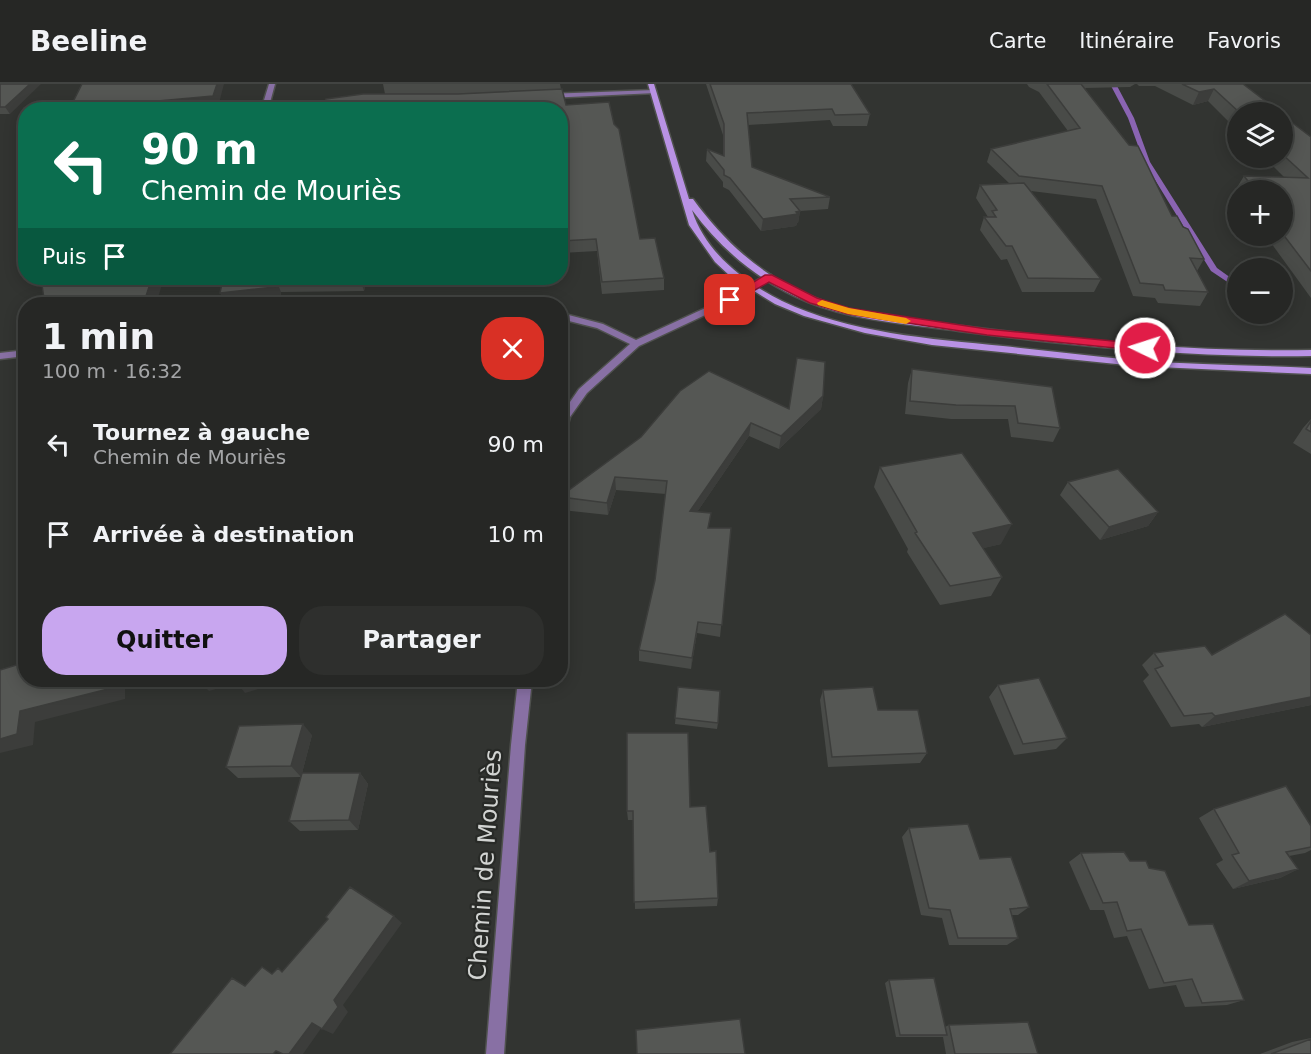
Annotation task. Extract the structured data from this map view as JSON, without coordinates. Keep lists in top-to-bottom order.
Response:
{
  "streets": {
    "street": ["Chemin de Mouriès"]
  },
  "page": {
    "header": "Beeline",
    "nav": ["Carte", "Itinéraire", "Favoris"],
    "map_buttons": ["+", "−"],
    "turn": ["90 m", "Chemin de Mouriès"],
    "then": "Puis",
    "heading": ["1 min", "100 m · 16:32"],
    "list": [
      {
        "name": "Tournez à gauche",
        "note": "Chemin de Mouriès",
        "value": "90 m"
      },
      {
        "name": "Arrivée à destination",
        "value": "10 m"
      }
    ],
    "buttons": ["Quitter", "Partager"]
  }
}
